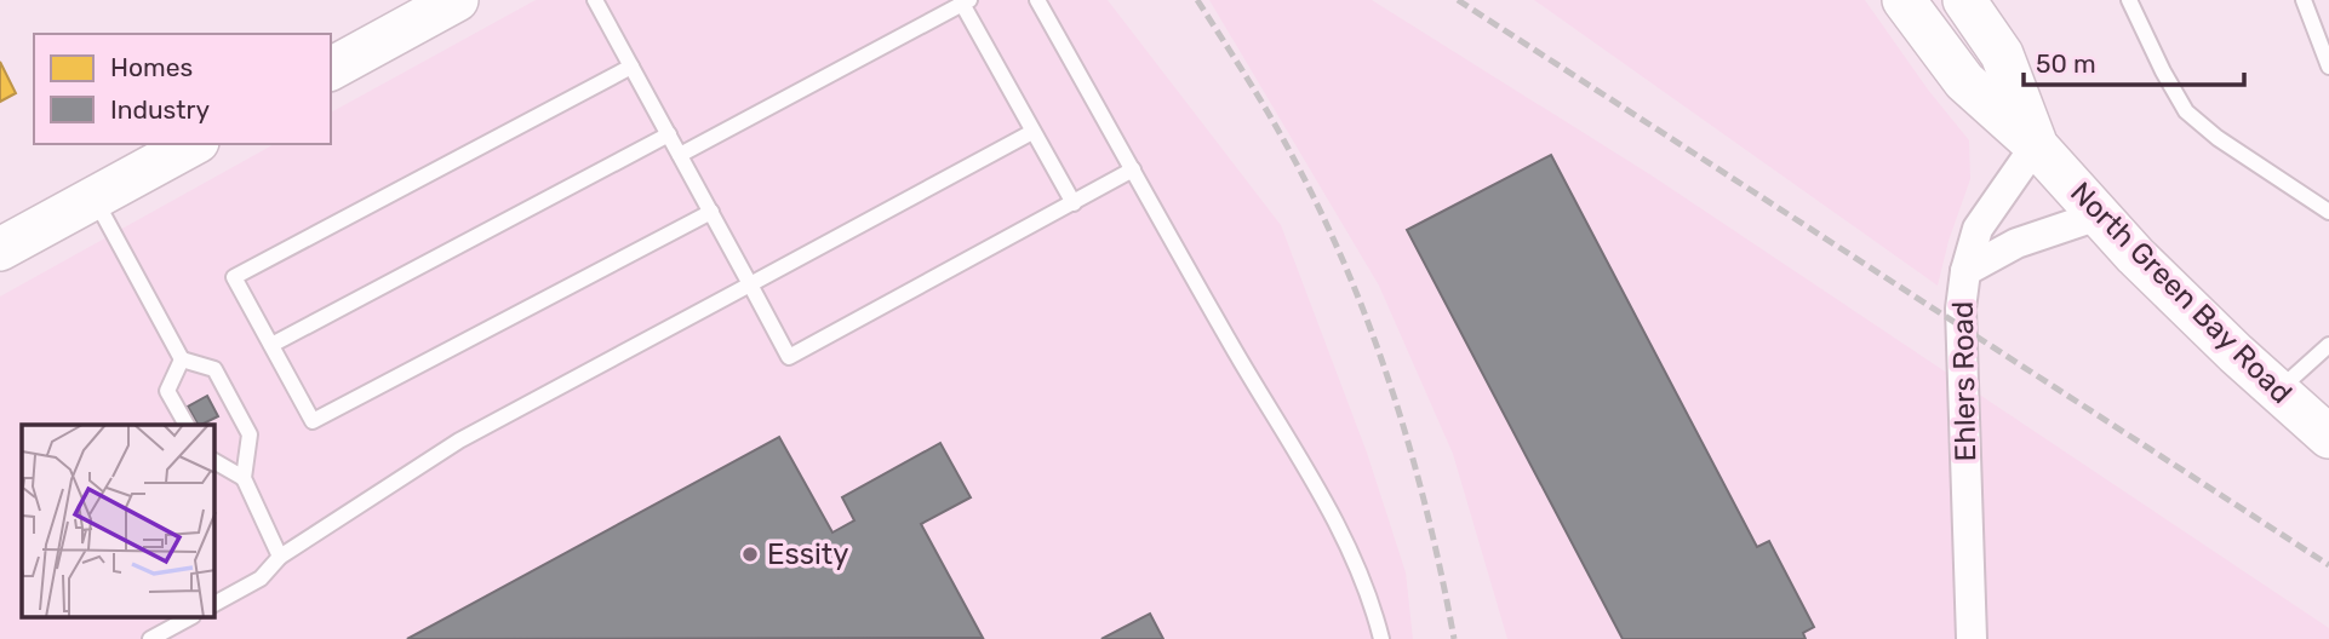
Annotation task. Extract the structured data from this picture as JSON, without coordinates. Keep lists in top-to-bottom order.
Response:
{
  "streets": {
    "street": ["North Green Bay Road", "Ehlers Road"]
  },
  "crossings": [
    ["North Green Bay Road", "Ehlers Road"]
  ],
  "places": ["Essity"],
  "legend": ["Homes", "Industry"],
  "scale_bar": "50 m"
}
